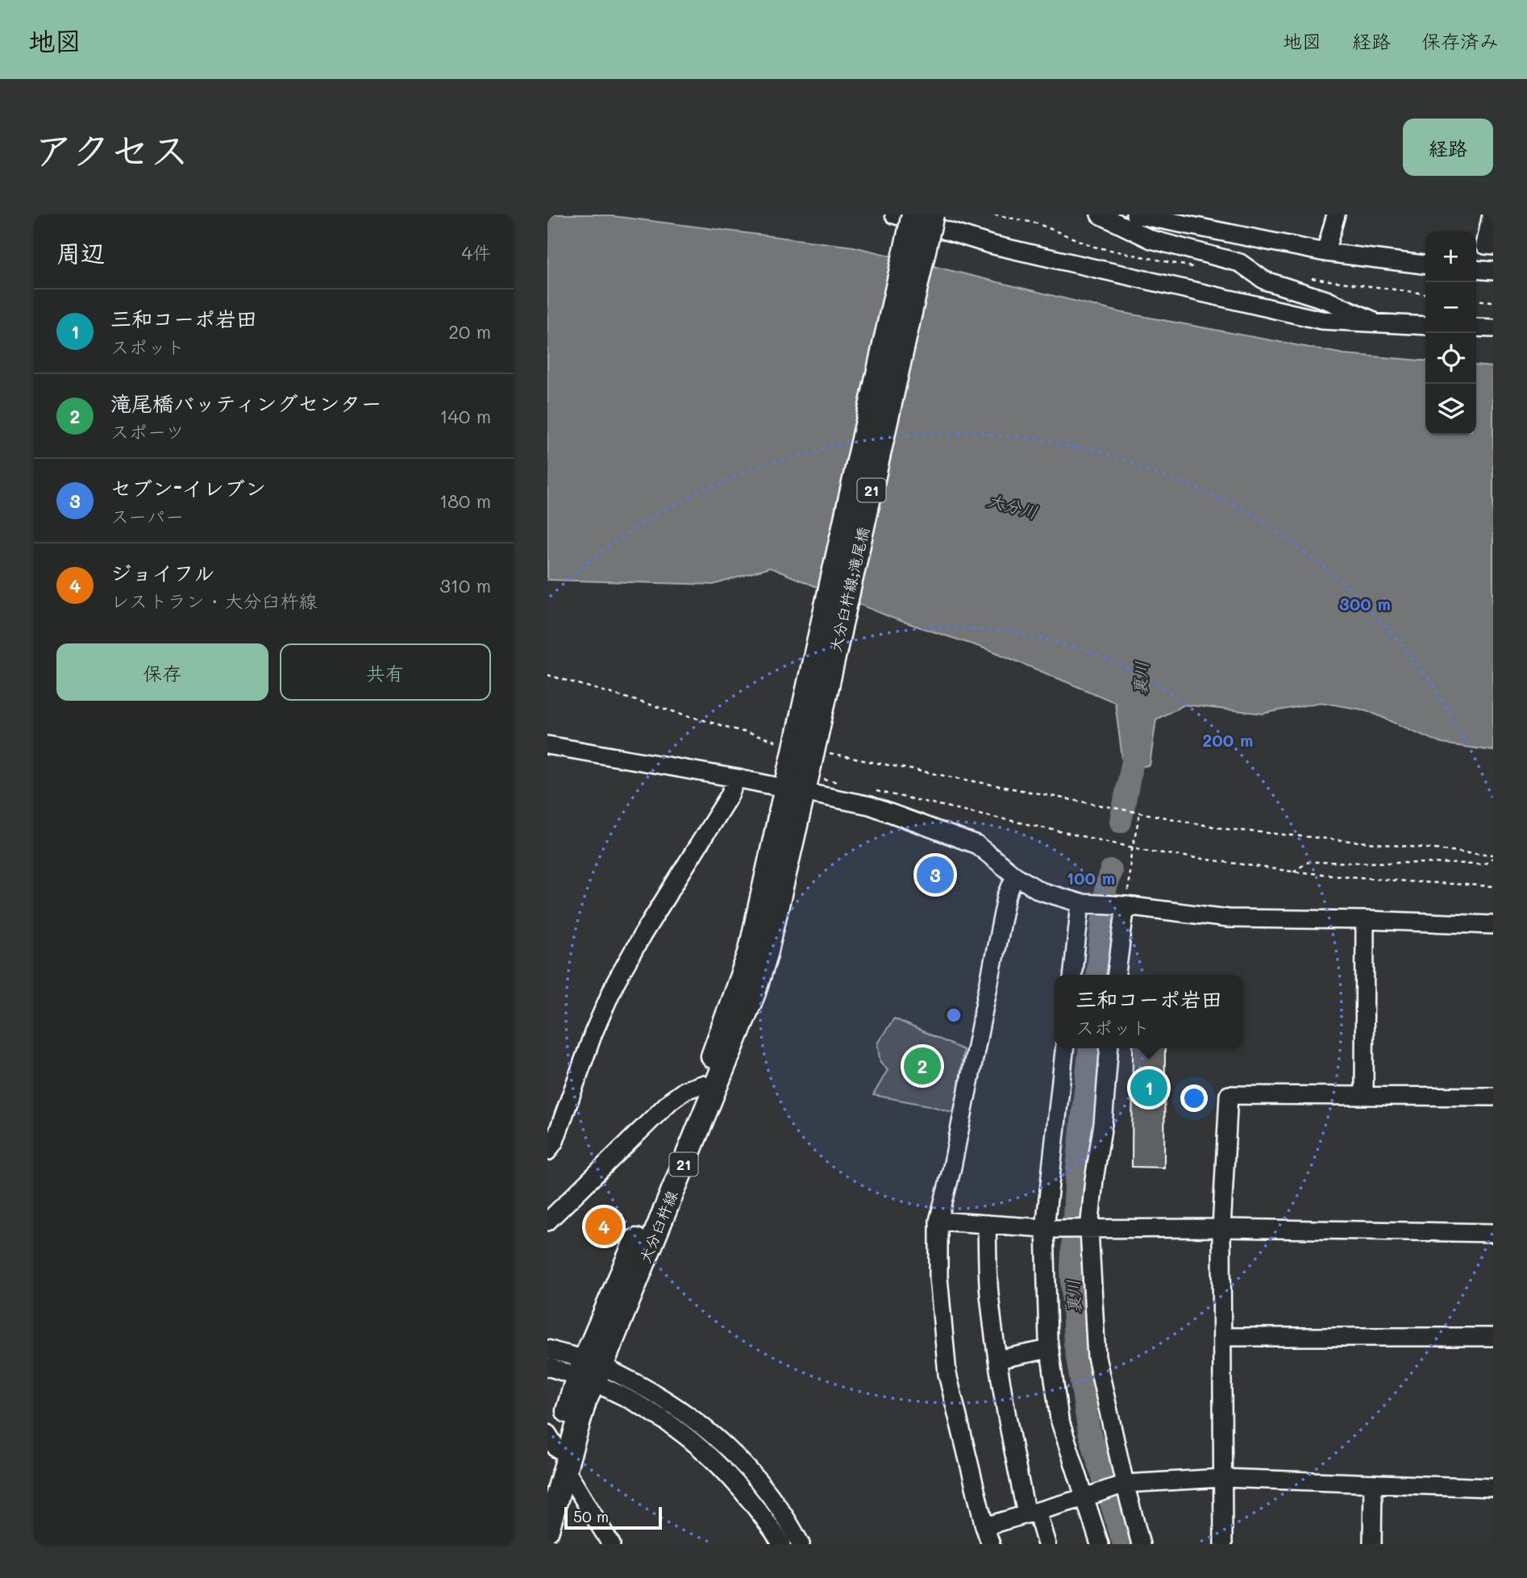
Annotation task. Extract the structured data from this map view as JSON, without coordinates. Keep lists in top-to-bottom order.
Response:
{
  "streets": {
    "main road": ["21", "大分臼杵線;滝尾橋", "大分臼杵線"]
  },
  "crossings": [
    ["大分臼杵線;滝尾橋", "大分臼杵線"]
  ],
  "water": ["大分川", "裏川"],
  "scale_bar": "50 m",
  "page": {
    "header": "地図",
    "nav": ["地図", "経路", "保存済み"],
    "title": "アクセス",
    "buttons": [
      "経路",
      ["保存", "共有"]
    ],
    "heading": ["周辺", "4件"],
    "map_buttons": ["+", "−"],
    "list": [
      {
        "mark": "1",
        "name": "三和コーポ岩田",
        "note": "スポット",
        "value": "20 m"
      },
      {
        "mark": "2",
        "name": "滝尾橋バッティングセンター",
        "note": "スポーツ",
        "value": "140 m"
      },
      {
        "mark": "3",
        "name": "セブン-イレブン",
        "note": "スーパー",
        "value": "180 m"
      },
      {
        "mark": "4",
        "name": "ジョイフル",
        "note": "レストラン · 大分臼杵線",
        "value": "310 m"
      }
    ],
    "pins": [
      "3",
      "2",
      "1",
      "4"
    ],
    "popup": ["三和コーポ岩田", "スポット"],
    "scale": "50 m"
  },
  "rings": ["300 m", "200 m", "100 m"]
}
